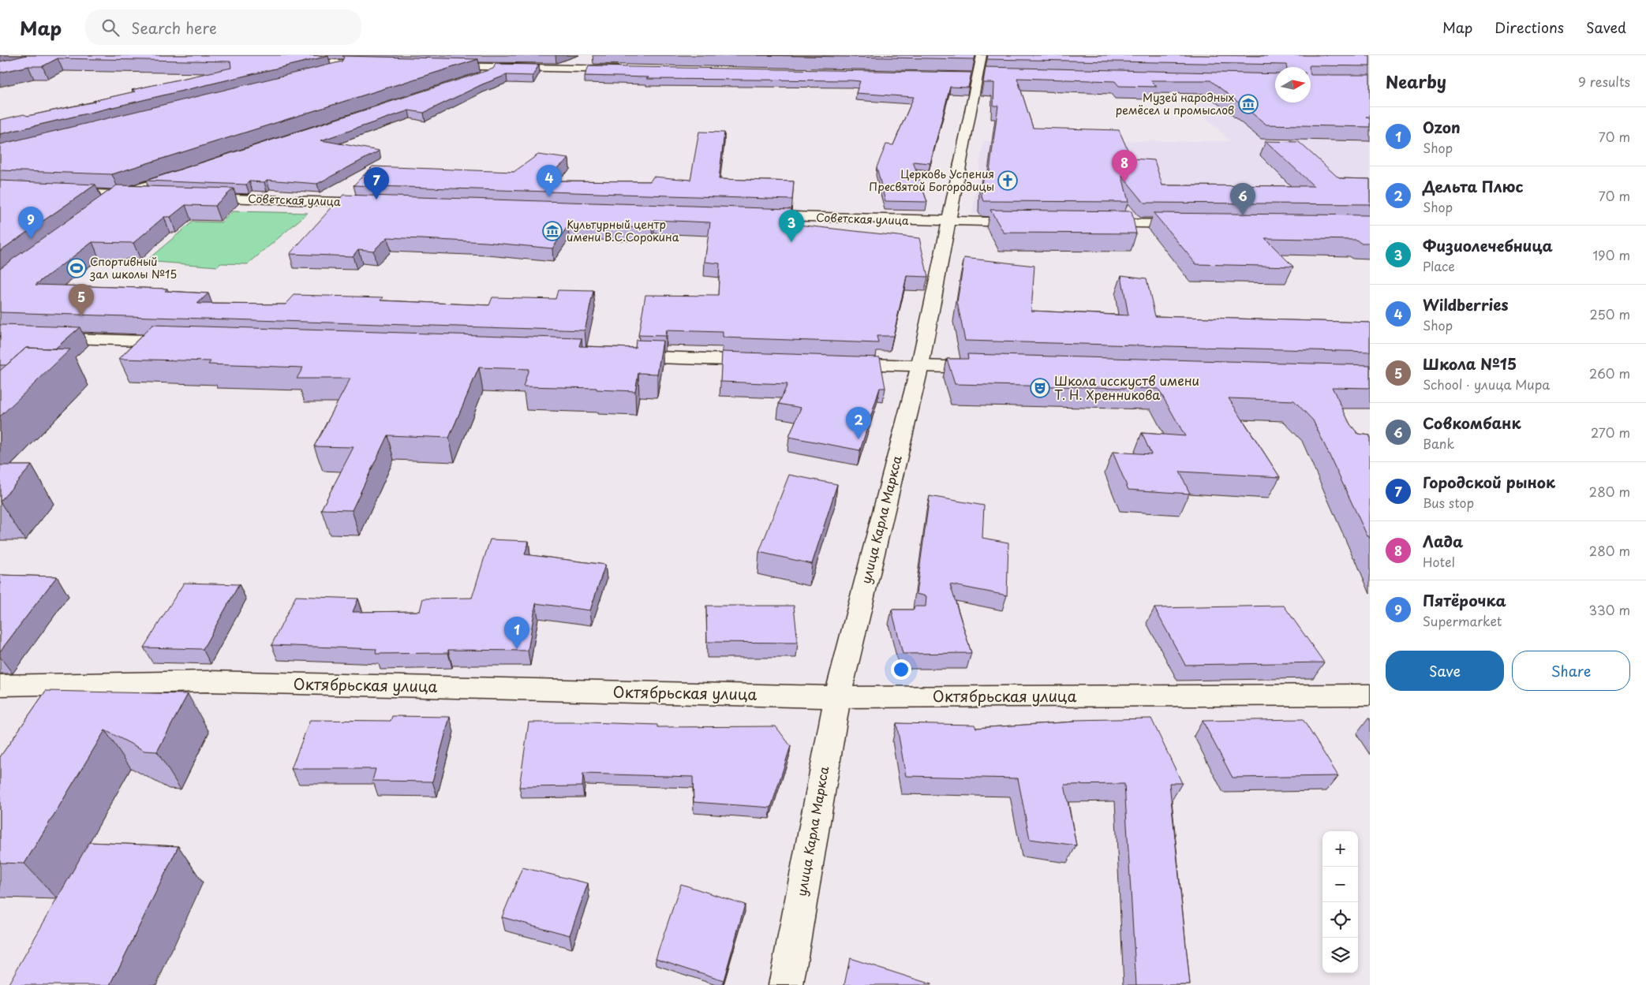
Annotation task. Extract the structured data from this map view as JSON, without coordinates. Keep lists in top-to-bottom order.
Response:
{
  "streets": {
    "street": ["Советская улица", "улица Карла Маркса", "Октябрьская улица"]
  },
  "crossings": [
    ["Советская улица", "улица Карла Маркса"],
    ["улица Карла Маркса", "Октябрьская улица"]
  ],
  "places": {
    "museum": ["Музей народных ремёсел и промыслов", "Культурный центр имени В.С.Сорокина"],
    "church": ["Церковь Успения Пресвятой Богородицы"],
    "sports": ["Спортивный зал школы №15"],
    "theatre": ["Школа исскуств имени Т. Н. Хренникова"]
  },
  "north": "right",
  "page": {
    "header": "Map",
    "search": "Search here",
    "nav": ["Map", "Directions", "Saved"],
    "heading": ["Nearby", "9 results"],
    "list": [
      {
        "mark": "1",
        "name": "Ozon",
        "note": "Shop",
        "value": "70 m"
      },
      {
        "mark": "2",
        "name": "Дельта Плюс",
        "note": "Shop",
        "value": "70 m"
      },
      {
        "mark": "3",
        "name": "Физиолечебница",
        "note": "Place",
        "value": "190 m"
      },
      {
        "mark": "4",
        "name": "Wildberries",
        "note": "Shop",
        "value": "250 m"
      },
      {
        "mark": "5",
        "name": "Школа №15",
        "note": "School · улица Мира",
        "value": "260 m"
      },
      {
        "mark": "6",
        "name": "Совкомбанк",
        "note": "Bank",
        "value": "270 m"
      },
      {
        "mark": "7",
        "name": "Городской рынок",
        "note": "Bus stop",
        "value": "280 m"
      },
      {
        "mark": "8",
        "name": "Лада",
        "note": "Hotel",
        "value": "280 m"
      },
      {
        "mark": "9",
        "name": "Пятёрочка",
        "note": "Supermarket",
        "value": "330 m"
      }
    ],
    "pins": [
      "8",
      "4",
      "7",
      "6",
      "9",
      "3",
      "5",
      "2",
      "1"
    ],
    "buttons": ["Save", "Share"],
    "map_buttons": ["+", "−"]
  }
}
